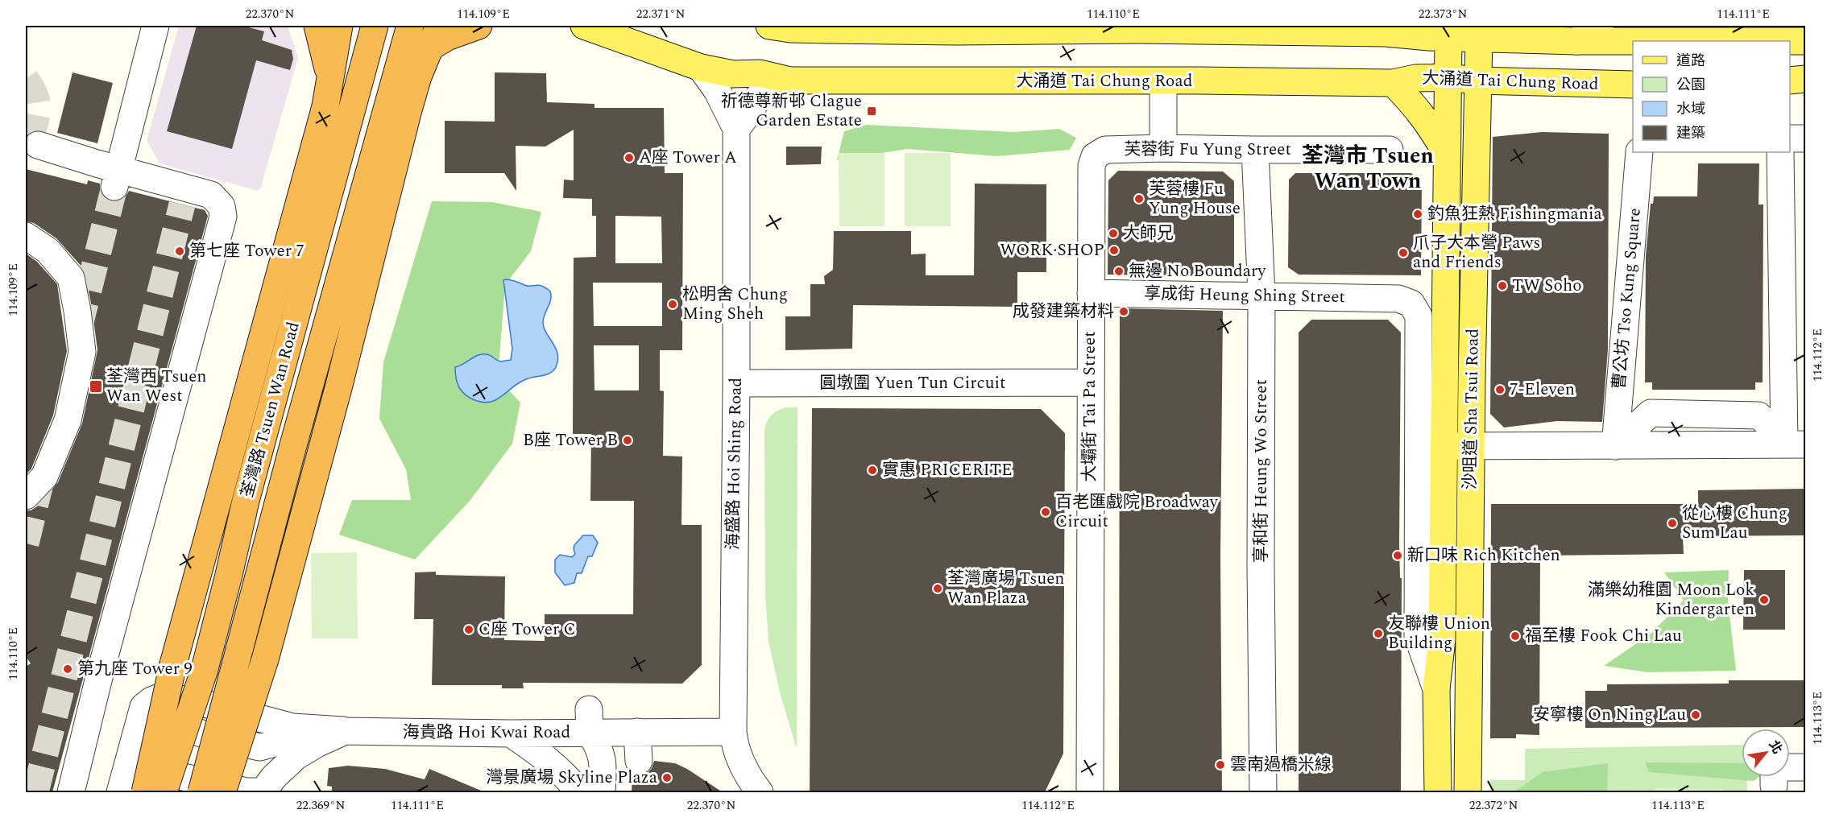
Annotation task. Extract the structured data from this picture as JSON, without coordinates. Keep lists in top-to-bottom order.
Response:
{
  "streets": {
    "highway": ["荃灣路 Tsuen Wan Road"],
    "main road": ["大涌道 Tai Chung Road", "沙咀道 Sha Tsui Road"],
    "street": [
      "芙蓉街 Fu Yung Street",
      "享成街 Heung Shing Street",
      "曹公坊 Tso Kung Square",
      "圓墩圍 Yuen Tun Circuit",
      "大壩街 Tai Pa Street",
      "海盛路 Hoi Shing Road",
      "享和街 Heung Wo Street",
      "海貴路 Hoi Kwai Road"
    ]
  },
  "crossings": [
    ["大涌道 Tai Chung Road", "沙咀道 Sha Tsui Road"],
    ["大涌道 Tai Chung Road", "海盛路 Hoi Shing Road"],
    ["芙蓉街 Fu Yung Street", "大壩街 Tai Pa Street"],
    ["芙蓉街 Fu Yung Street", "享和街 Heung Wo Street"],
    ["享成街 Heung Shing Street", "大壩街 Tai Pa Street"],
    ["享成街 Heung Shing Street", "沙咀道 Sha Tsui Road"],
    ["享成街 Heung Shing Street", "享和街 Heung Wo Street"],
    ["圓墩圍 Yuen Tun Circuit", "大壩街 Tai Pa Street"],
    ["圓墩圍 Yuen Tun Circuit", "海盛路 Hoi Shing Road"],
    ["海盛路 Hoi Shing Road", "海貴路 Hoi Kwai Road"]
  ],
  "districts": ["荃灣市 Tsuen Wan Town"],
  "places": {
    "transit": ["祈德尊新邨 Clague Garden Estate", "荃灣西 Tsuen Wan West"],
    "other": [
      "A座 Tower A",
      "芙蓉樓 Fu Yung House",
      "釣魚狂熱 Fishingmania",
      "大師兄",
      "WORK·SHOP",
      "第七座 Tower 7",
      "爪子大本營 Paws and Friends",
      "無邊 No Boundary",
      "TW Soho",
      "松明舍 Chung Ming Sheh",
      "成發建築材料",
      "7-Eleven",
      "B座 Tower B",
      "實惠 PRICERITE",
      "百老匯戲院 Broadway Circuit",
      "從心樓 Chung Sum Lau",
      "新口味 Rich Kitchen",
      "荃灣廣場 Tsuen Wan Plaza",
      "滿樂幼稚園 Moon Lok Kindergarten",
      "C座 Tower C",
      "友聯樓 Union Building",
      "福至樓 Fook Chi Lau",
      "第九座 Tower 9",
      "安寧樓 On Ning Lau",
      "雲南過橋米線",
      "灣景廣場 Skyline Plaza"
    ]
  },
  "legend": [
    "道路",
    "公園",
    "水域",
    "建築"
  ],
  "north": "top right",
  "coordinates": [
    "22.370°N",
    "114.109°E",
    "22.371°N",
    "114.110°E",
    "22.373°N",
    "114.111°E",
    "114.112°E",
    "114.113°E",
    "22.369°N",
    "22.372°N"
  ]
}
